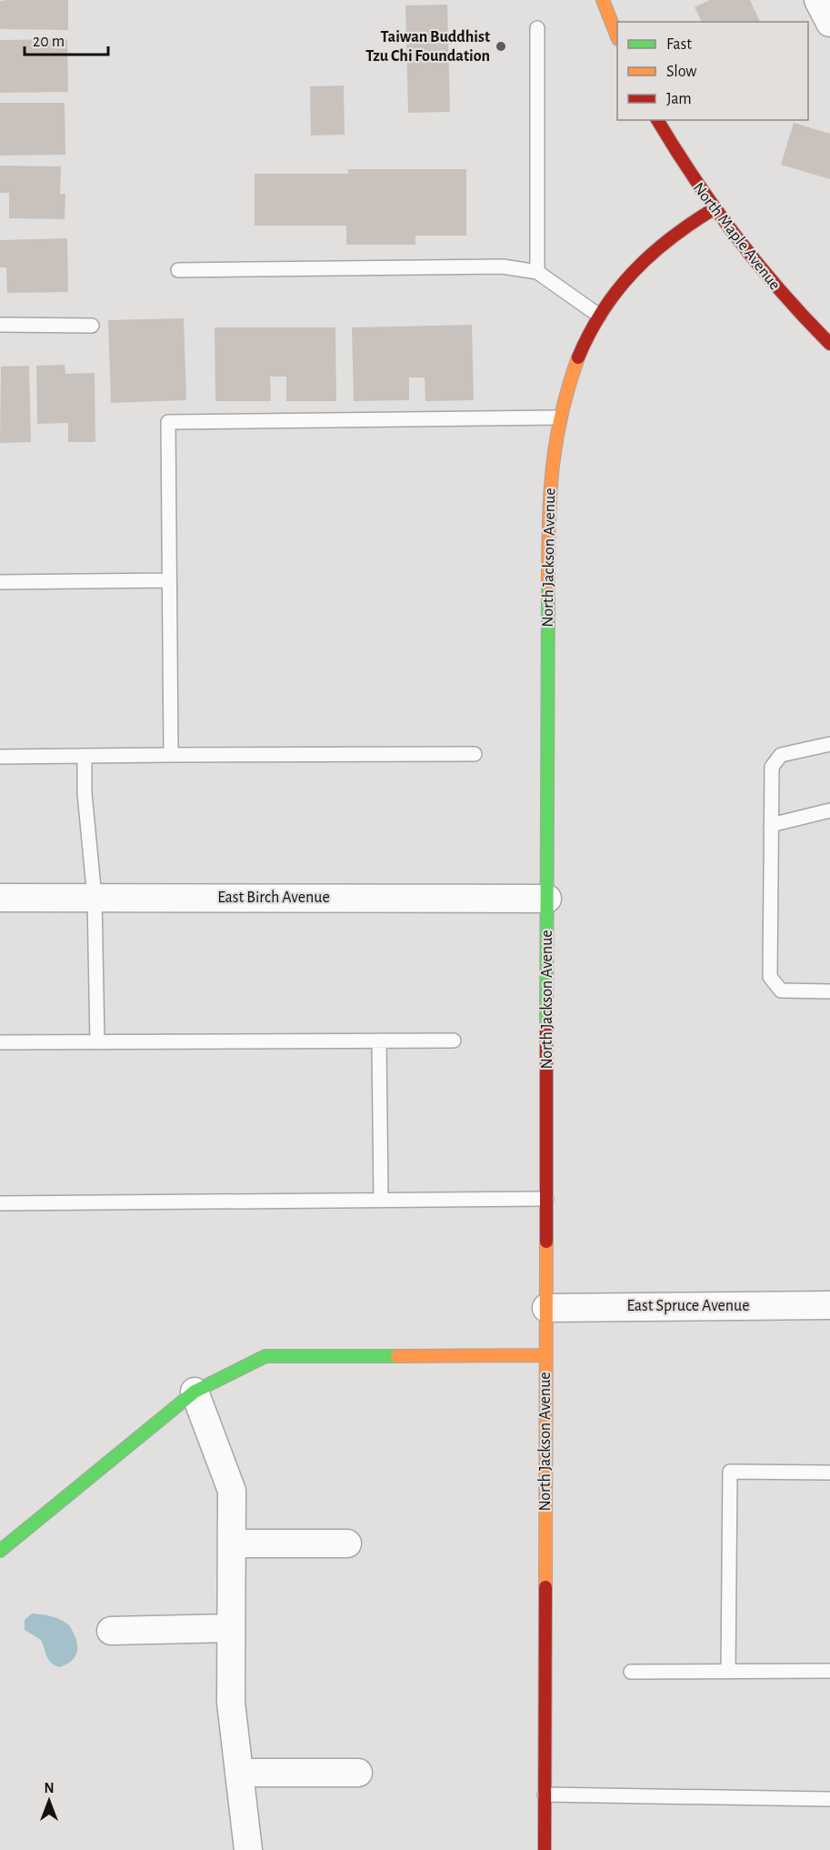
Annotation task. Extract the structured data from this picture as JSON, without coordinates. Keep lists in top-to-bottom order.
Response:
{
  "streets": {
    "street": [
      "North Maple Avenue",
      "North Jackson Avenue",
      "East Birch Avenue",
      "East Spruce Avenue"
    ]
  },
  "crossings": [
    ["North Maple Avenue", "North Jackson Avenue"],
    ["North Jackson Avenue", "East Birch Avenue"],
    ["North Jackson Avenue", "East Spruce Avenue"]
  ],
  "places": ["Taiwan Buddhist Tzu Chi Foundation"],
  "legend": ["Fast", "Slow", "Jam"],
  "scale_bar": "20 m",
  "north": "top"
}
